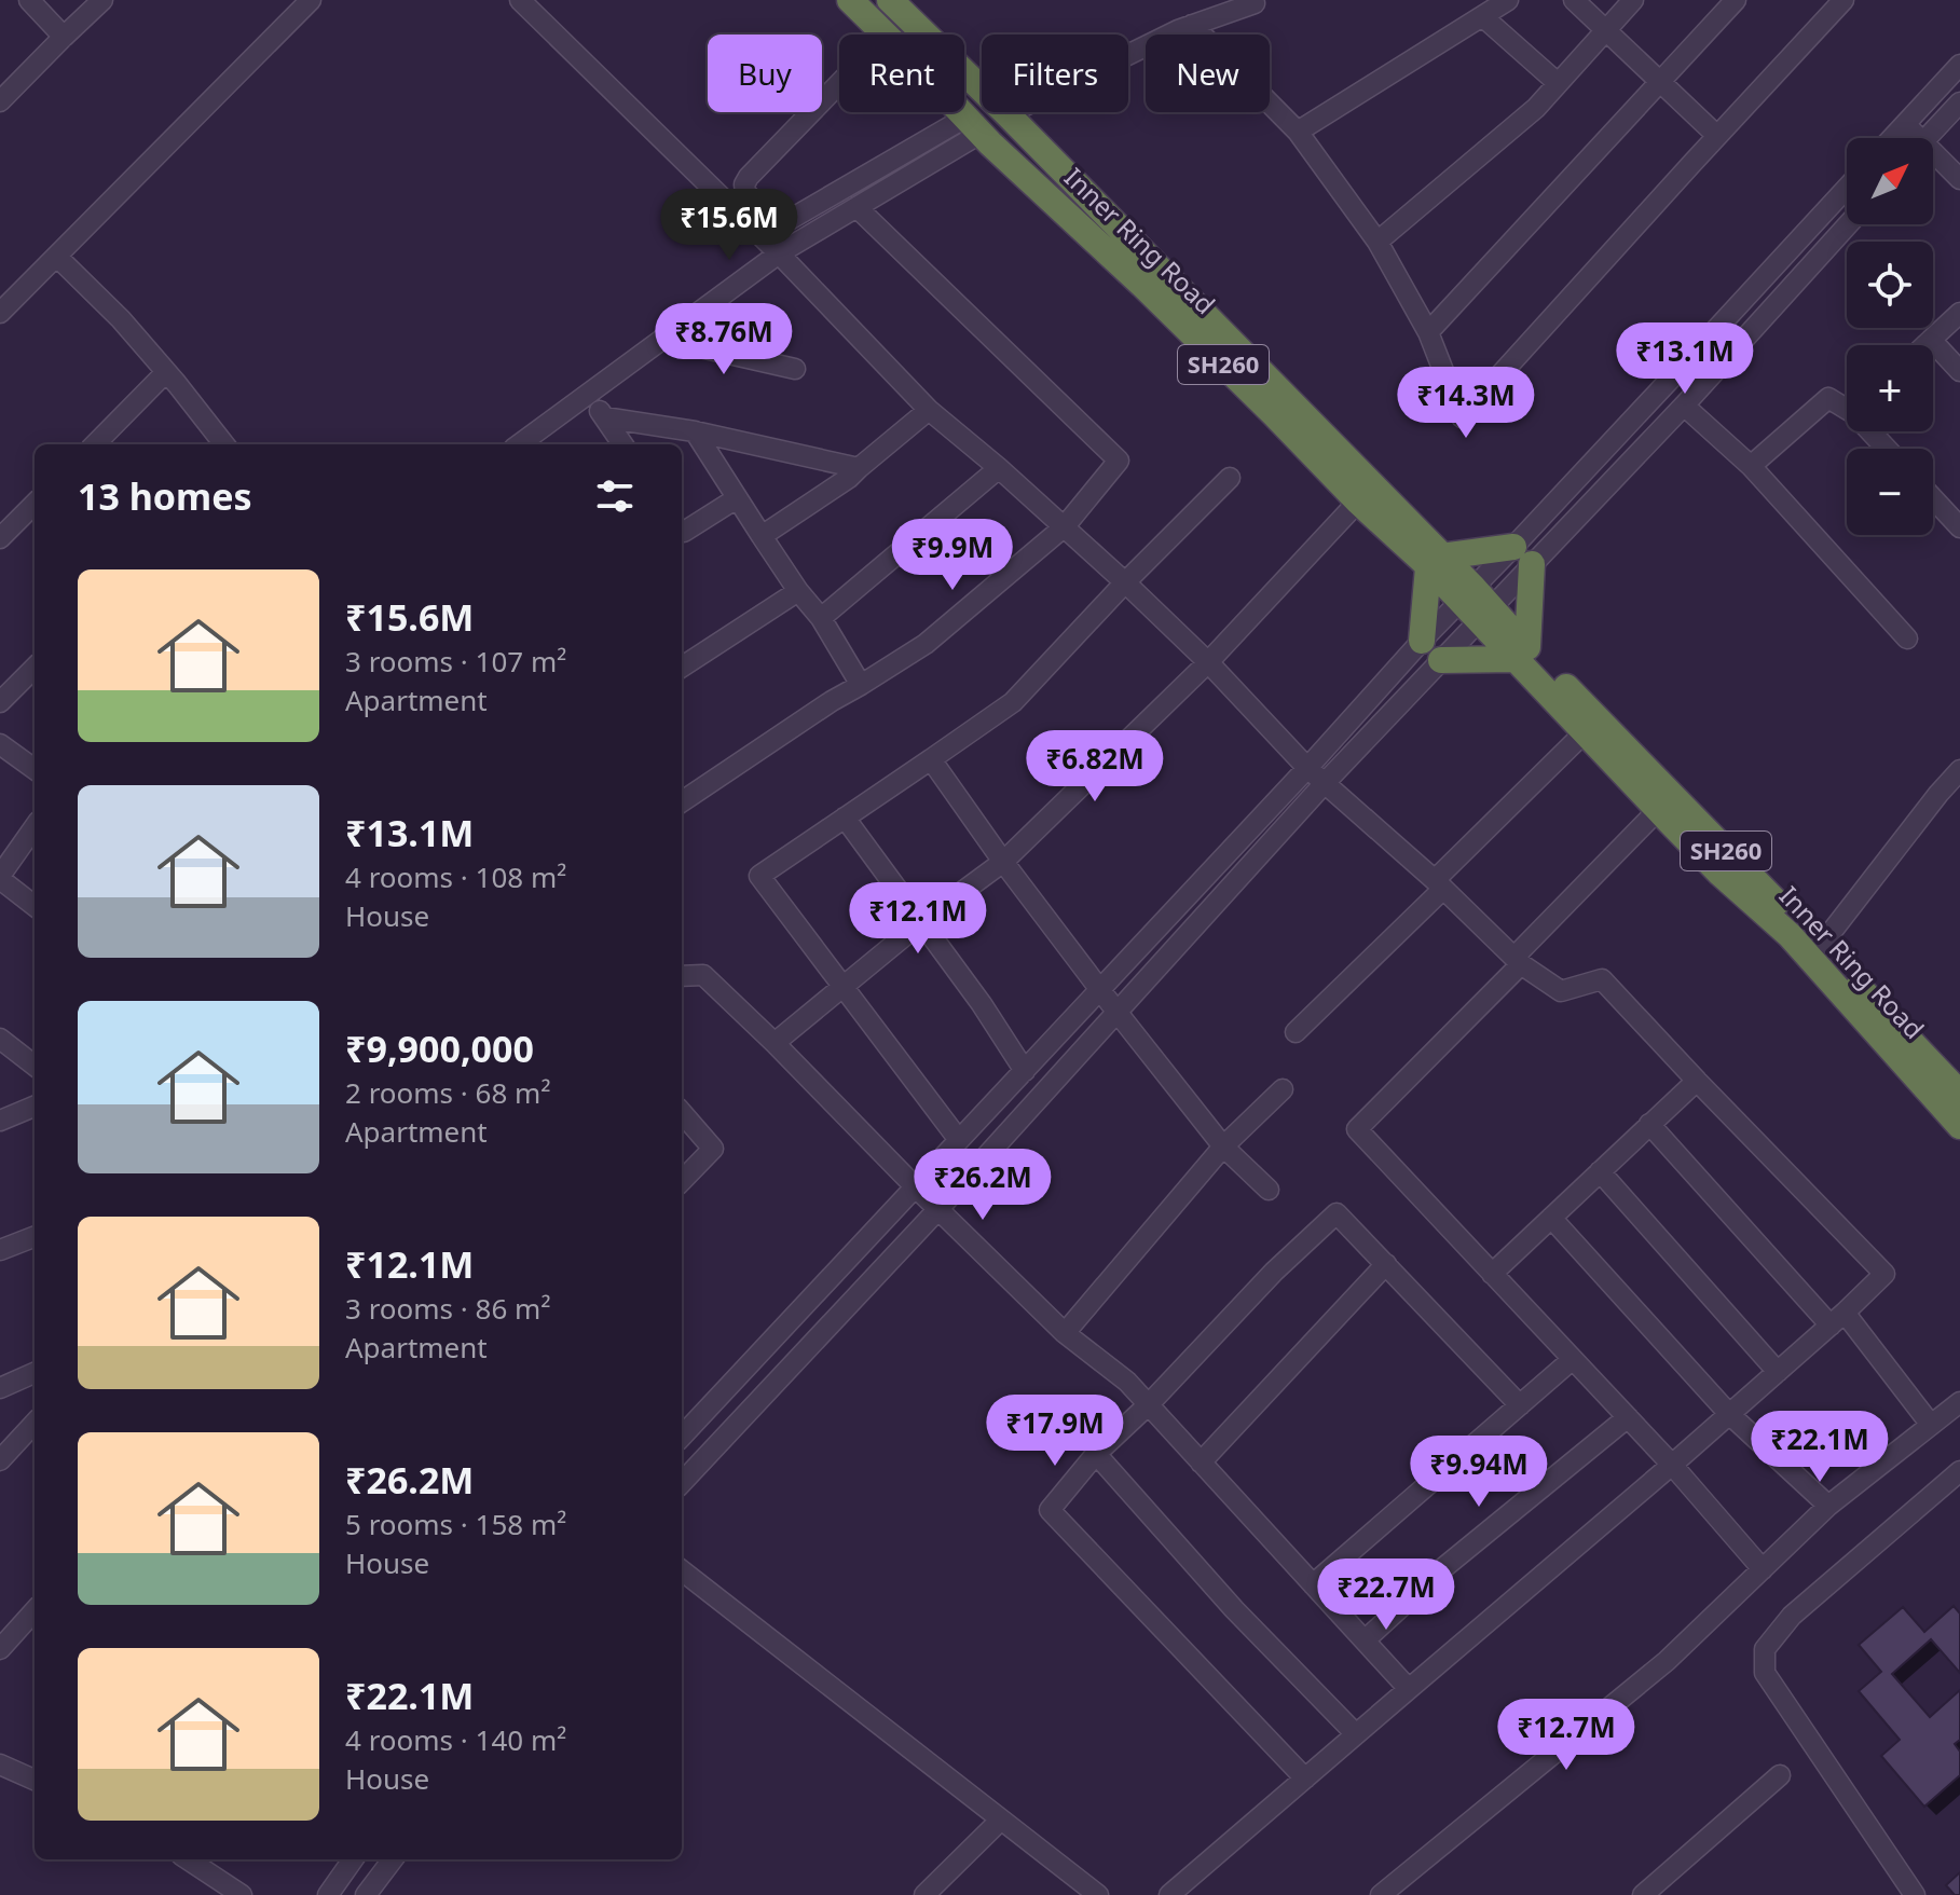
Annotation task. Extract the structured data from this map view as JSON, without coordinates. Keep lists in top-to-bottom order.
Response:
{
  "streets": {
    "highway": ["Inner Ring Road", "SH260"]
  },
  "north": "top right",
  "page": {
    "chip": [
      "Buy",
      "Rent",
      "Filters",
      "New"
    ],
    "map_buttons": ["+", "−"],
    "price": [
      "₹15.6M",
      "₹8.76M",
      "₹13.1M",
      "₹14.3M",
      "₹9.9M",
      "₹6.82M",
      "₹12.1M",
      "₹26.2M",
      "₹17.9M",
      "₹22.1M",
      "₹9.94M",
      "₹22.7M",
      "₹12.7M"
    ],
    "heading": "13 homes",
    "list": [
      {
        "name": "₹15.6M",
        "note": "3 rooms · 107 m² · Apartment"
      },
      {
        "name": "₹13.1M",
        "note": "4 rooms · 108 m² · House"
      },
      {
        "name": "₹9,900,000",
        "note": "2 rooms · 68 m² · Apartment"
      },
      {
        "name": "₹12.1M",
        "note": "3 rooms · 86 m² · Apartment"
      },
      {
        "name": "₹26.2M",
        "note": "5 rooms · 158 m² · House"
      },
      {
        "name": "₹22.1M",
        "note": "4 rooms · 140 m² · House"
      }
    ]
  }
}
